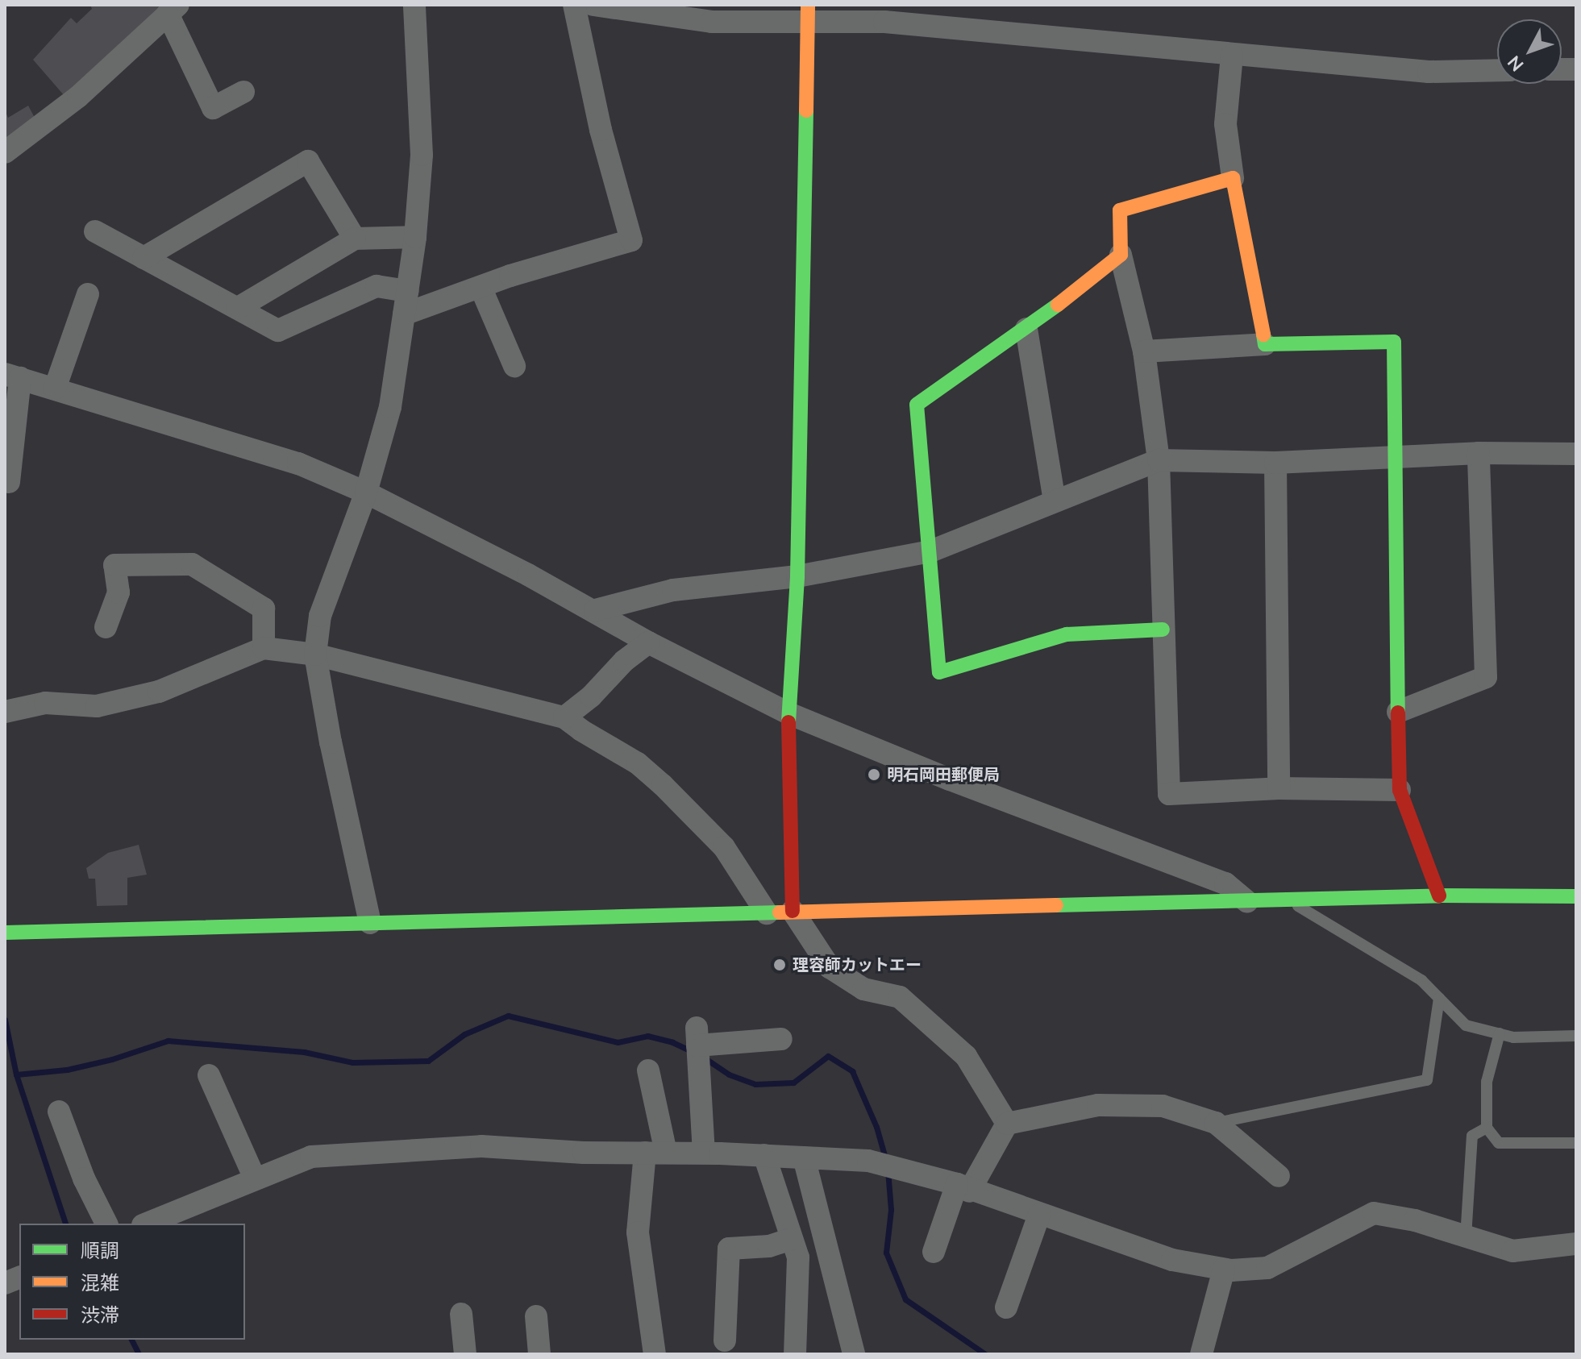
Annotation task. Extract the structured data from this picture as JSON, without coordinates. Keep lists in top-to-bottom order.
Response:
{
  "places": ["明石岡田郵便局", "理容師カットエー"],
  "legend": ["順調", "混雑", "渋滞"],
  "north": "bottom left"
}
